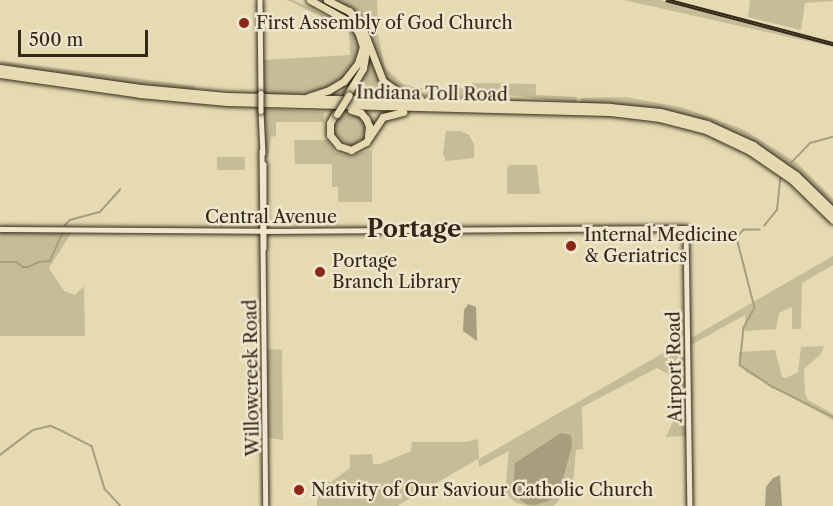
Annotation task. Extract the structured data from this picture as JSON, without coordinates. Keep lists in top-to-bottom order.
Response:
{
  "streets": {
    "highway": ["Indiana Toll Road"],
    "main road": ["Central Avenue", "Airport Road", "Willowcreek Road"]
  },
  "crossings": [
    ["Central Avenue", "Airport Road"],
    ["Central Avenue", "Willowcreek Road"]
  ],
  "districts": ["Portage"],
  "places": [
    "First Assembly of God Church",
    "Internal Medicine & Geriatrics",
    "Portage Branch Library",
    "Nativity of Our Saviour Catholic Church"
  ],
  "scale_bar": "500 m"
}
